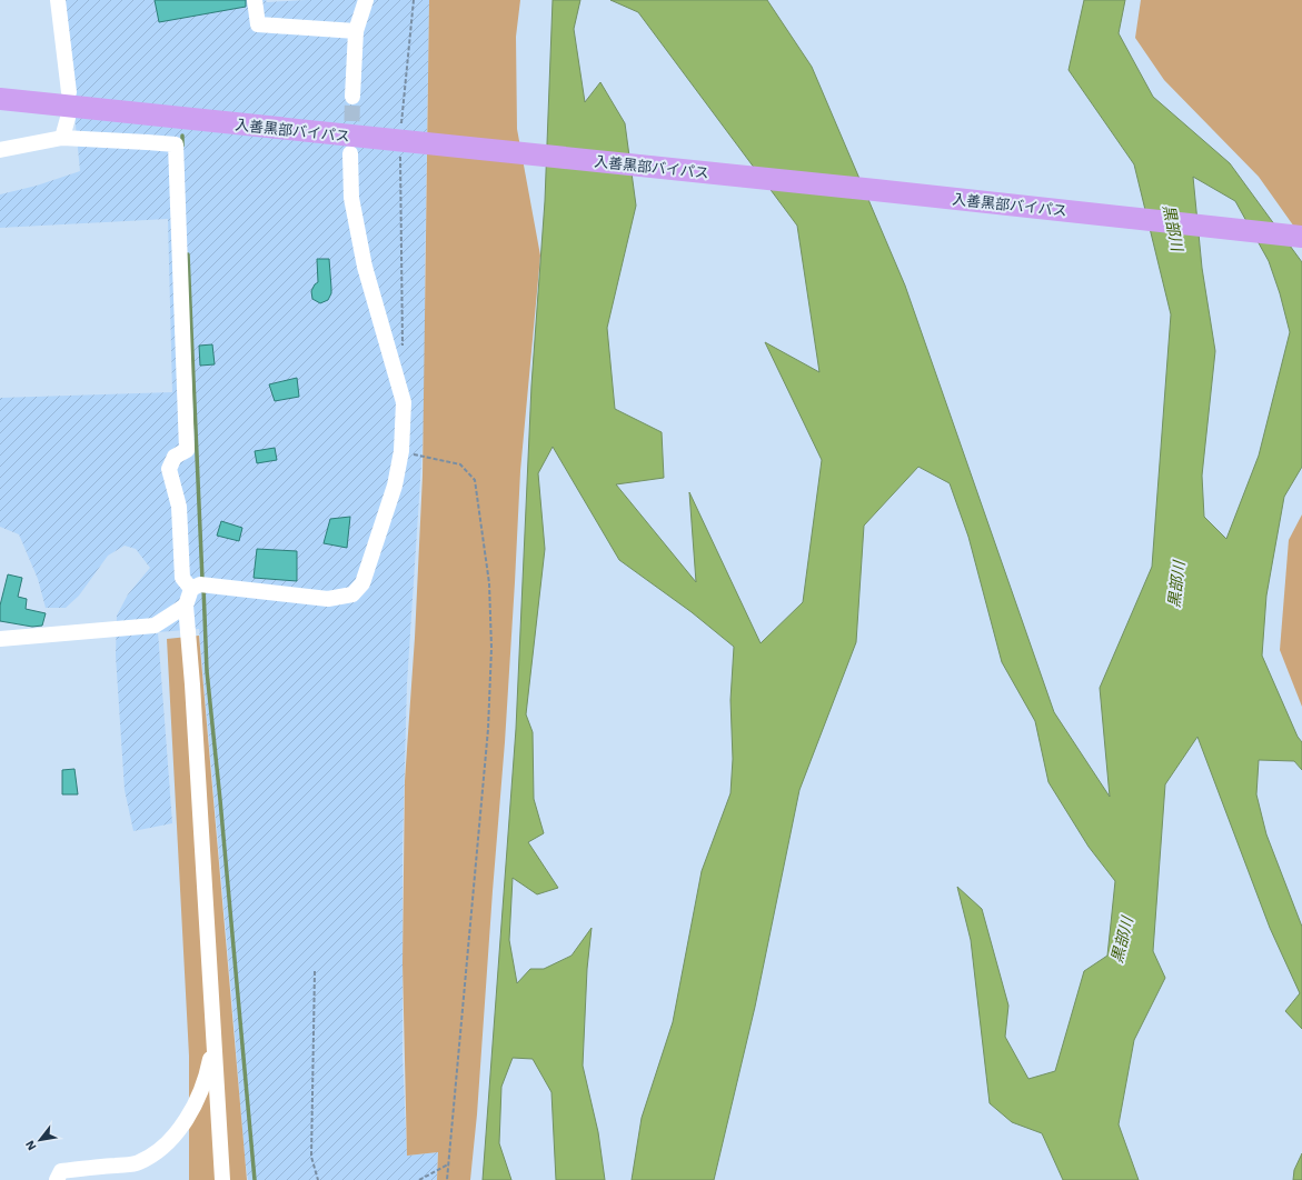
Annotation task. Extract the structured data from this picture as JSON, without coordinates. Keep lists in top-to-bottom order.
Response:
{
  "streets": {
    "highway": ["入善黒部バイパス"]
  },
  "water": ["黒部川"],
  "north": "bottom left"
}
